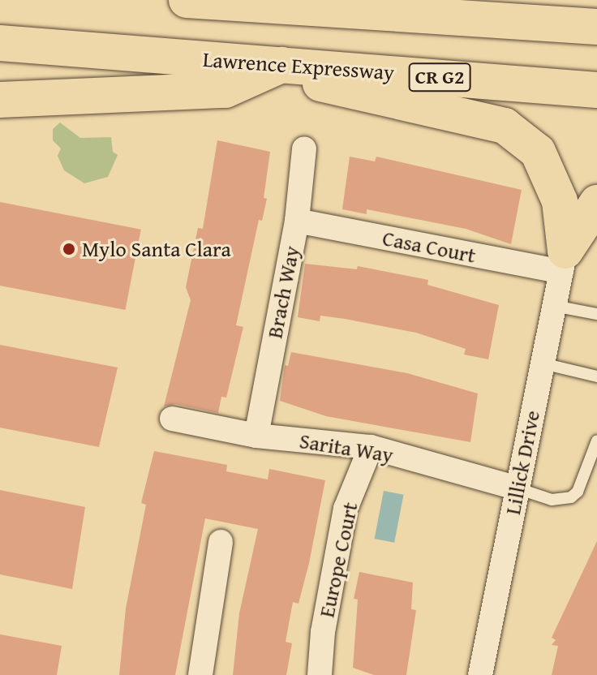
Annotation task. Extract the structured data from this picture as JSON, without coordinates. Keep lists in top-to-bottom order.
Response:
{
  "streets": {
    "highway": ["Lawrence Expressway", "CR G2"],
    "street": [
      "Casa Court",
      "Brach Way",
      "Sarita Way",
      "Lillick Drive",
      "Europe Court"
    ]
  },
  "crossings": [
    ["Casa Court", "Brach Way"],
    ["Casa Court", "Lillick Drive"],
    ["Brach Way", "Sarita Way"],
    ["Sarita Way", "Lillick Drive"],
    ["Sarita Way", "Europe Court"]
  ],
  "places": ["Mylo Santa Clara"]
}
